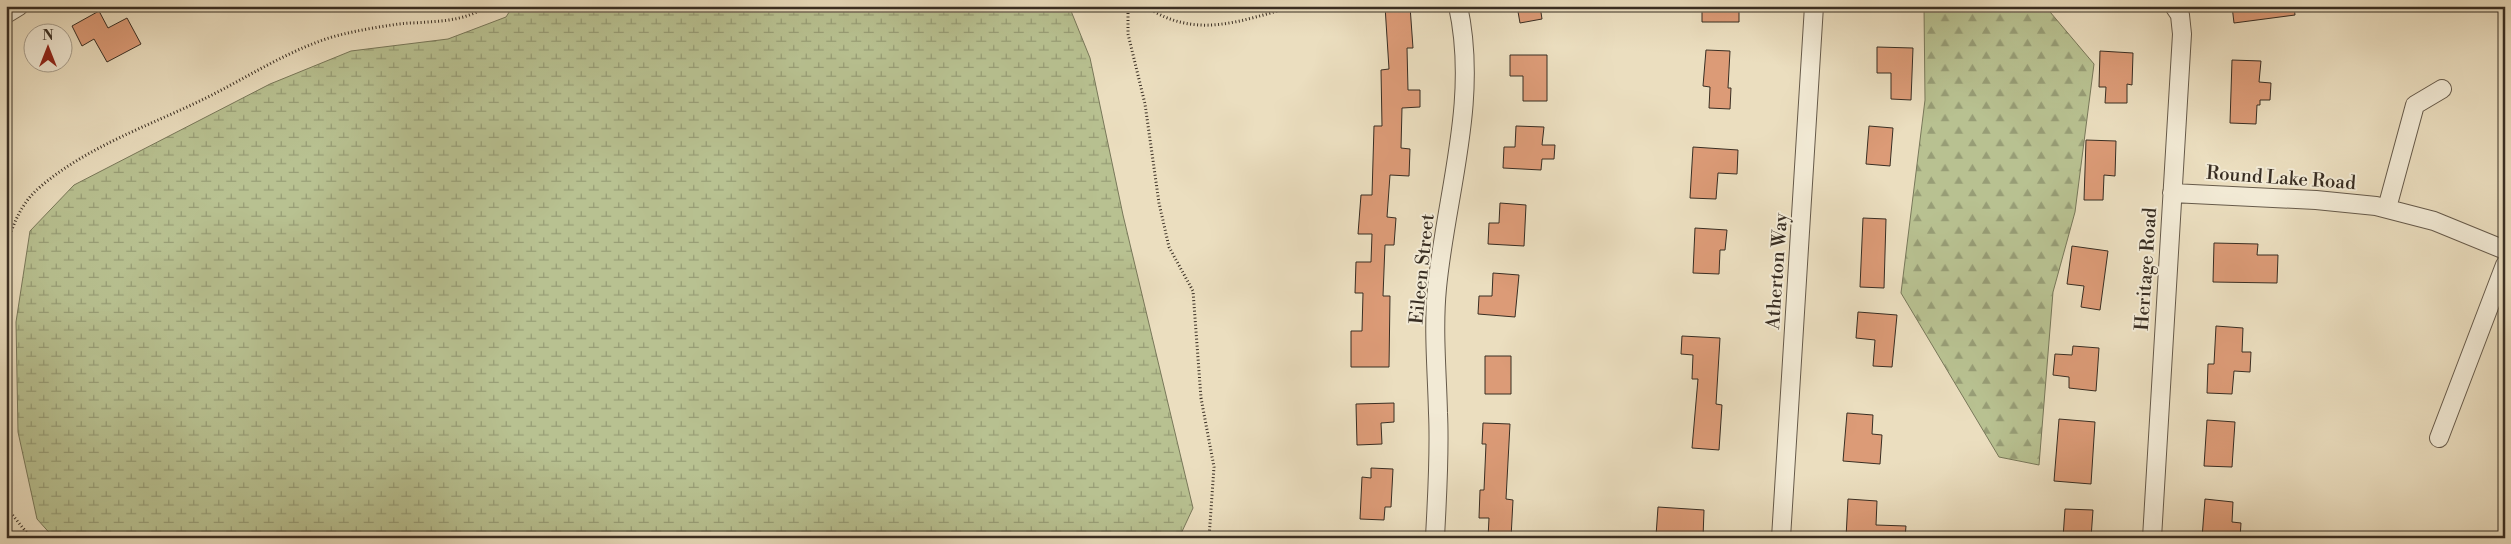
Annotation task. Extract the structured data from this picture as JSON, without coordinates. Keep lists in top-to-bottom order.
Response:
{
  "streets": {
    "street": [
      "Round Lake Road",
      "Eileen Street",
      "Heritage Road",
      "Atherton Way"
    ]
  },
  "crossings": [
    ["Round Lake Road", "Heritage Road"]
  ],
  "north": "top"
}
